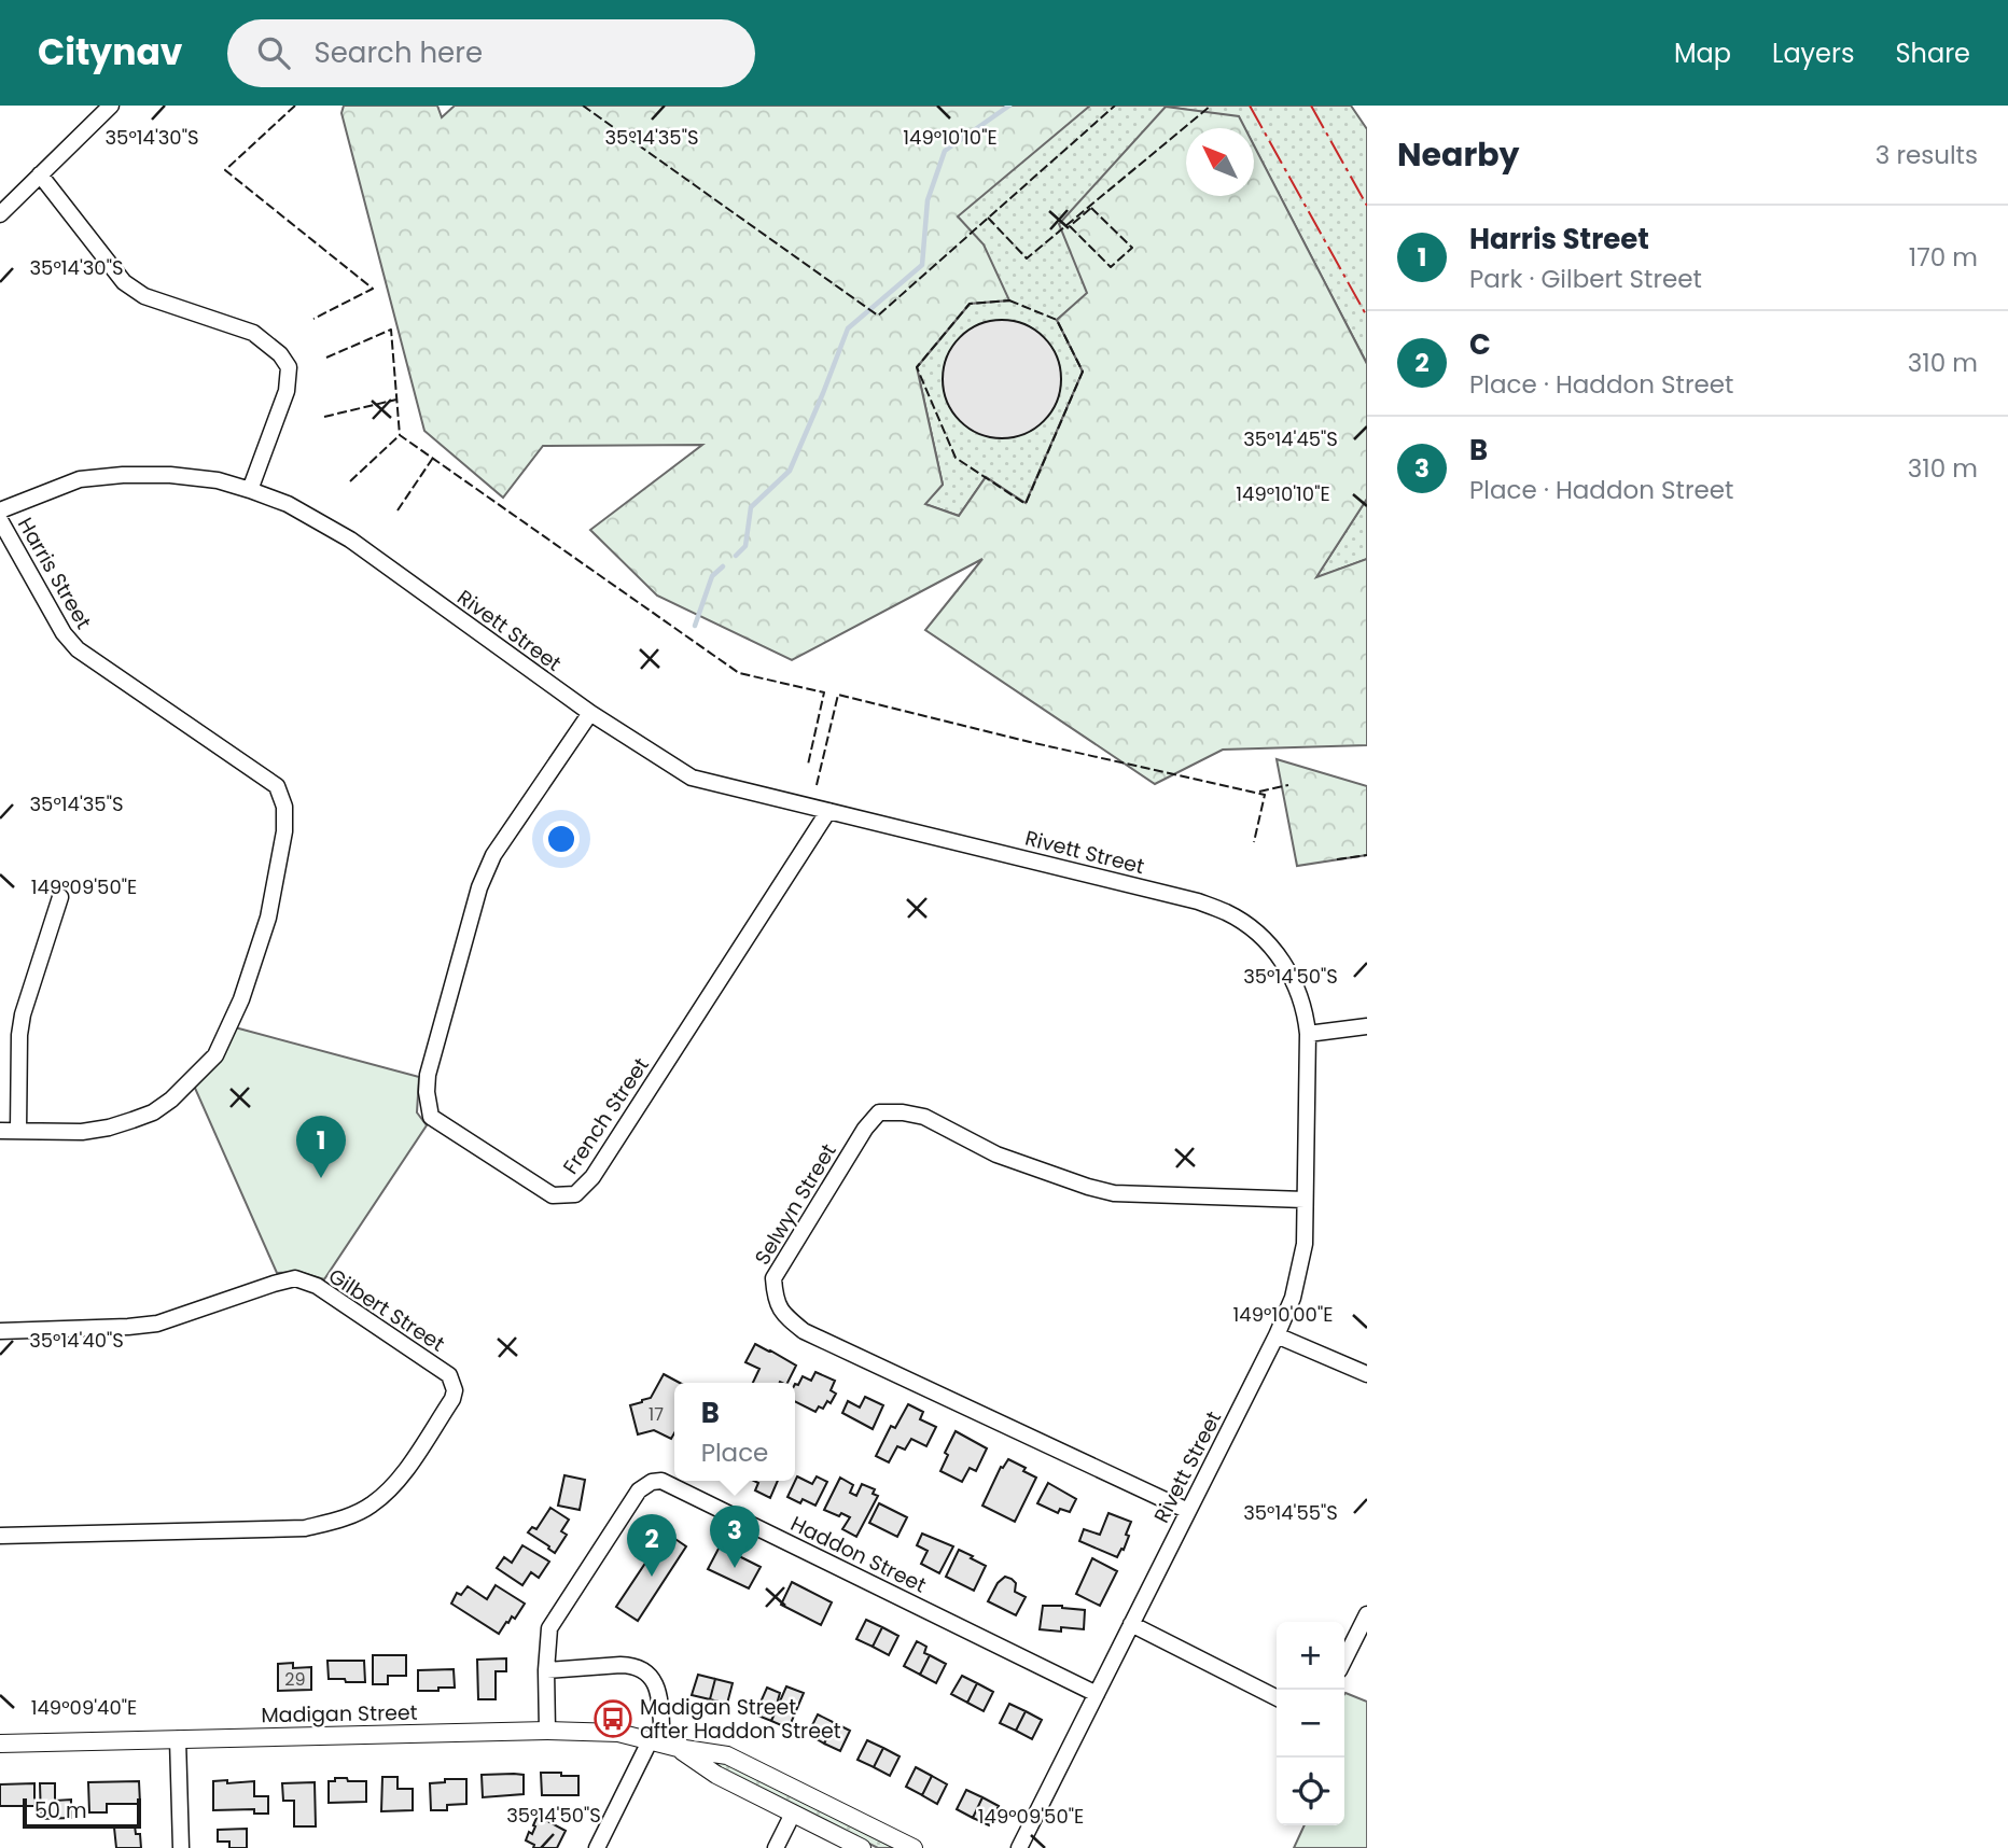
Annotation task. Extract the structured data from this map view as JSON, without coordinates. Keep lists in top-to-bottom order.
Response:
{
  "streets": {
    "street": [
      "Harris Street",
      "Rivett Street",
      "French Street",
      "Selwyn Street",
      "Gilbert Street",
      "Haddon Street",
      "Madigan Street"
    ]
  },
  "crossings": [
    ["Rivett Street", "French Street"],
    ["Rivett Street", "Selwyn Street"],
    ["Rivett Street", "Haddon Street"],
    ["Haddon Street", "Madigan Street"]
  ],
  "places": {
    "bus stop": ["Madigan Street after Haddon Street"]
  },
  "house_numbers": ["17", "29"],
  "scale_bar": "50 m",
  "north": "top left",
  "page": {
    "header": "Citynav",
    "search": "Search here",
    "nav": ["Map", "Layers", "Share"],
    "heading": ["Nearby", "3 results"],
    "list": [
      {
        "mark": "1",
        "name": "Harris Street",
        "note": "Park · Gilbert Street",
        "value": "170 m"
      },
      {
        "mark": "2",
        "name": "C",
        "note": "Place · Haddon Street",
        "value": "310 m"
      },
      {
        "mark": "3",
        "name": "B",
        "note": "Place · Haddon Street",
        "value": "310 m"
      }
    ],
    "pins": ["1", "3", "2"],
    "popup": ["B", "Place"],
    "map_buttons": ["+", "−"],
    "scale": "50 m"
  },
  "coordinates": [
    "149°10'10\"E",
    "35°14'30\"S",
    "35°14'35\"S",
    "35°14'45\"S",
    "149°09'50\"E",
    "35°14'50\"S",
    "149°10'00\"E",
    "35°14'40\"S",
    "35°14'55\"S",
    "149°09'40\"E"
  ]
}
